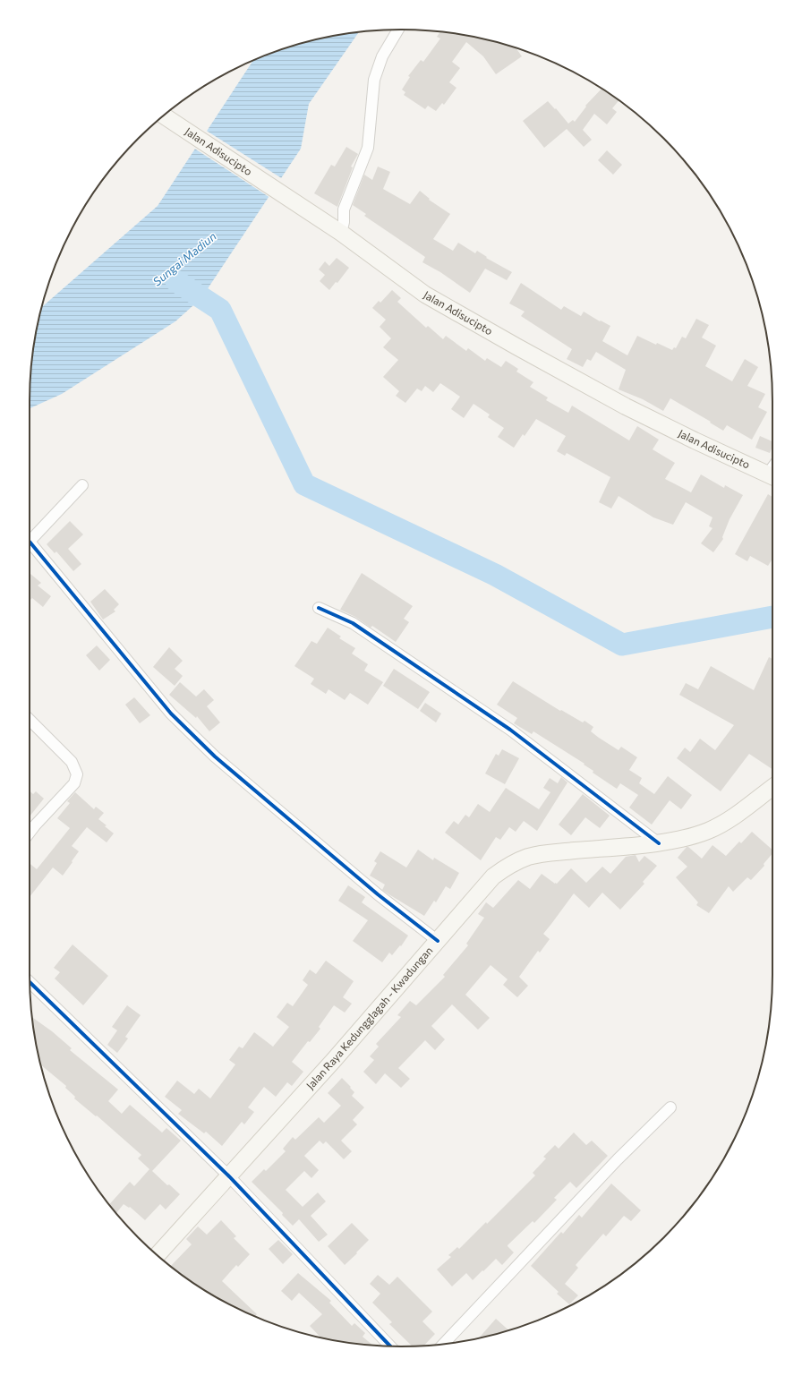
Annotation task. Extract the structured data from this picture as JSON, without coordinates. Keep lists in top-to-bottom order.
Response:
{
  "streets": {
    "main road": ["Jalan Adisucipto", "Jalan Raya Kedungglagah - Kwadungan"]
  },
  "water": ["Sungai Madiun"]
}
